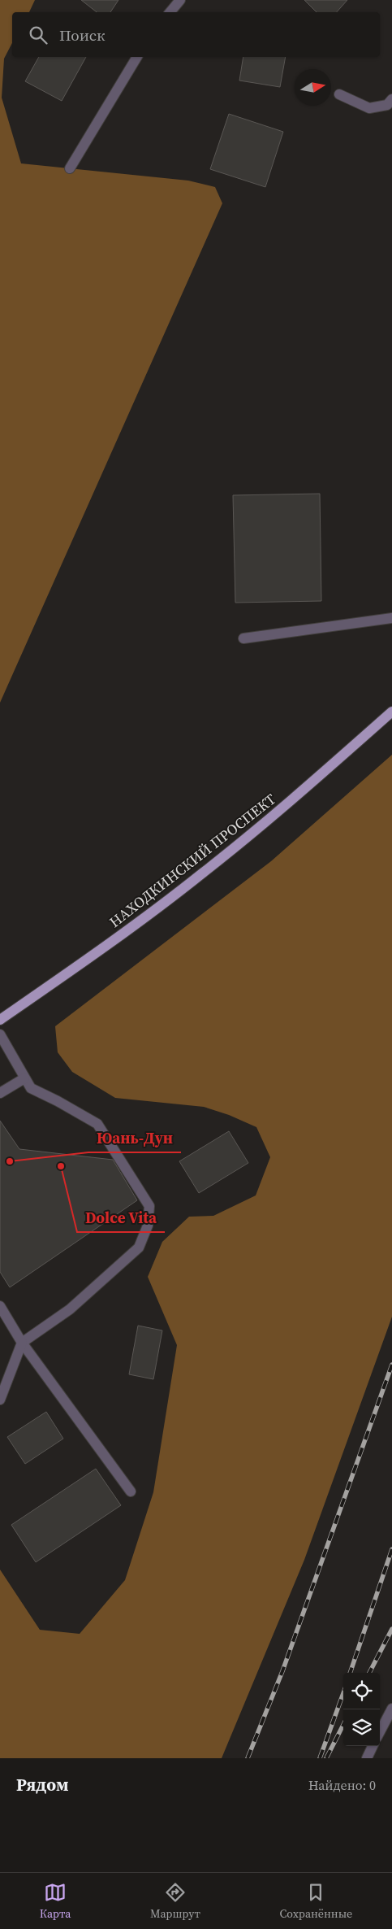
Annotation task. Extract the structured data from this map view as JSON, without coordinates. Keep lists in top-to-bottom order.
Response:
{
  "streets": {
    "main road": ["НАХОДКИНСКИЙ ПРОСПЕКТ"]
  },
  "places": ["Юань-Дун", "Dolce Vita"],
  "north": "right",
  "page": {
    "search": "Поиск",
    "heading": ["Рядом", "Найдено: 0"],
    "nav": ["Карта", "Маршрут", "Сохранённые"]
  }
}
